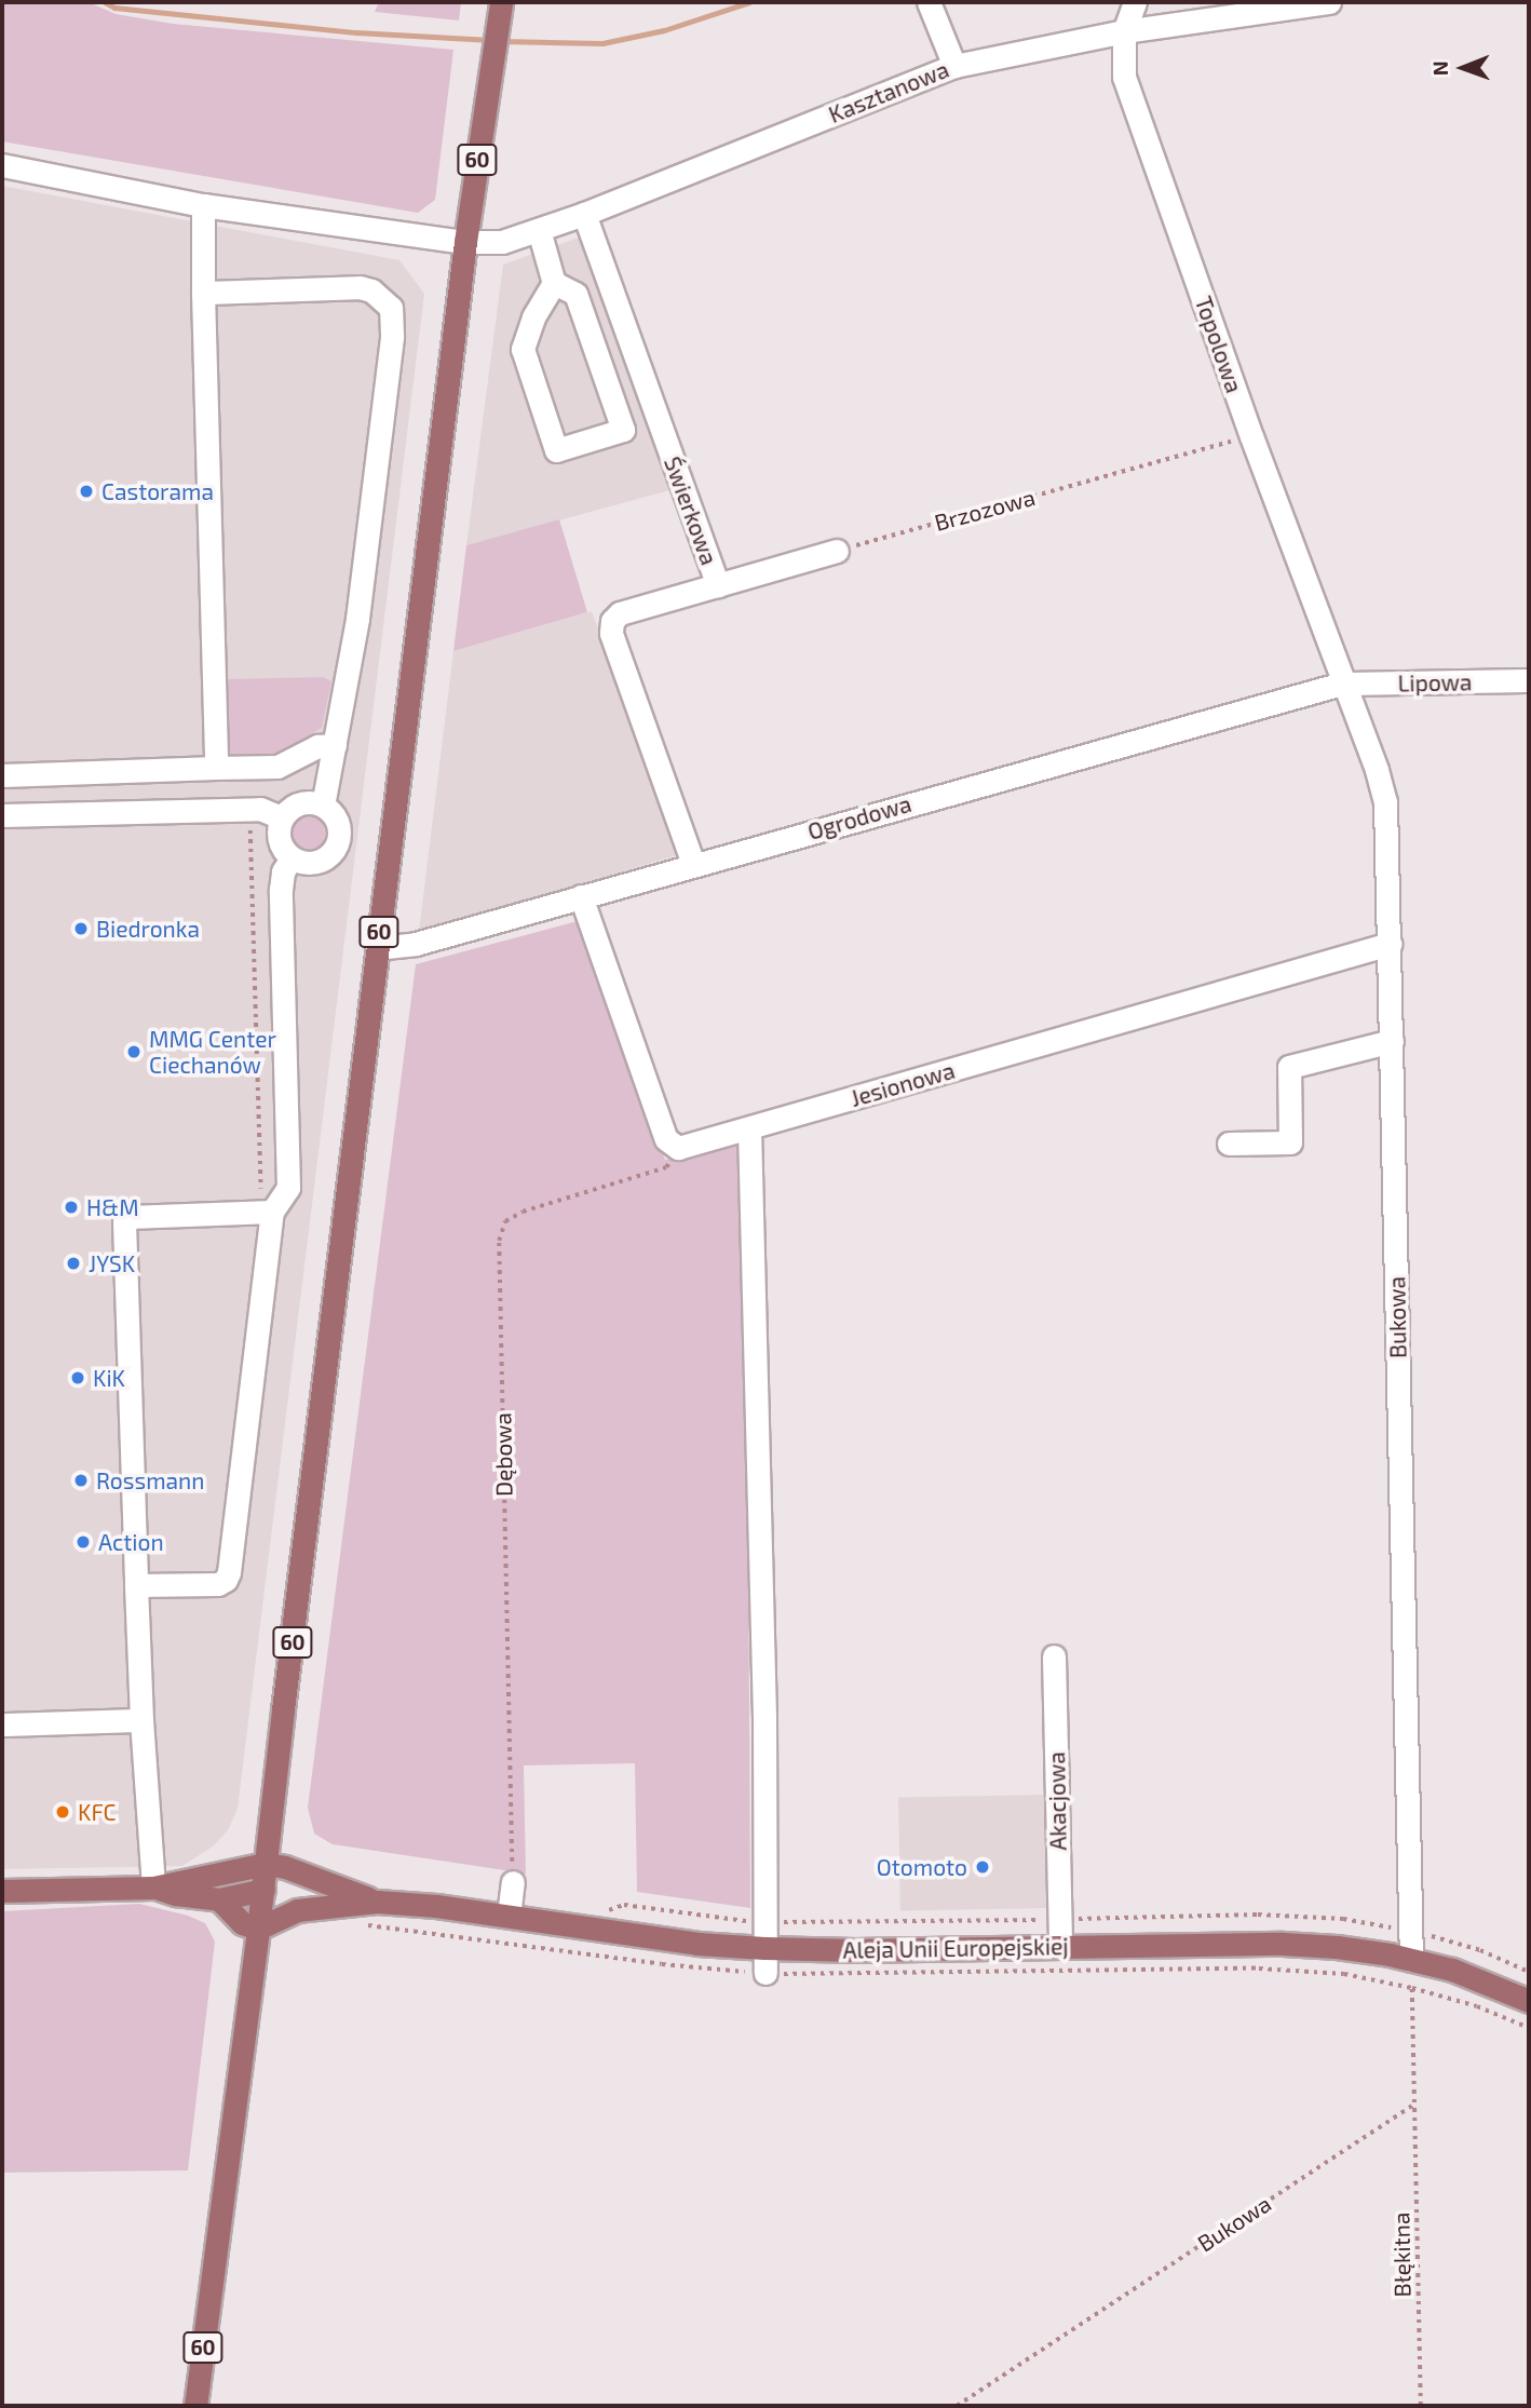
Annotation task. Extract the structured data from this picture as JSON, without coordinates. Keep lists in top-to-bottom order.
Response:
{
  "streets": {
    "main road": ["60", "Aleja Unii Europejskiej"],
    "street": [
      "Kasztanowa",
      "Topolowa",
      "Świerkowa",
      "Lipowa",
      "Ogrodowa",
      "Jesionowa",
      "Bukowa",
      "Akacjowa"
    ],
    "path": ["Brzozowa", "Dębowa", "Błękitna"]
  },
  "crossings": [
    ["Kasztanowa", "60"],
    ["Kasztanowa", "Topolowa"],
    ["Kasztanowa", "Świerkowa"],
    ["60", "Ogrodowa"],
    ["60", "Aleja Unii Europejskiej"],
    ["Topolowa", "Brzozowa"],
    ["Topolowa", "Lipowa"],
    ["Topolowa", "Ogrodowa"],
    ["Topolowa", "Bukowa"],
    ["Świerkowa", "Ogrodowa"],
    ["Lipowa", "Ogrodowa"],
    ["Lipowa", "Bukowa"],
    ["Ogrodowa", "Bukowa"],
    ["Jesionowa", "Bukowa"],
    ["Jesionowa", "Dębowa"],
    ["Bukowa", "Aleja Unii Europejskiej"],
    ["Bukowa", "Błękitna"],
    ["Akacjowa", "Aleja Unii Europejskiej"]
  ],
  "places": [
    "Castorama",
    "Biedronka",
    "MMG Center Ciechanów",
    "H&M",
    "JYSK",
    "KiK",
    "Rossmann",
    "Action",
    "KFC",
    "Otomoto"
  ],
  "north": "left"
}
